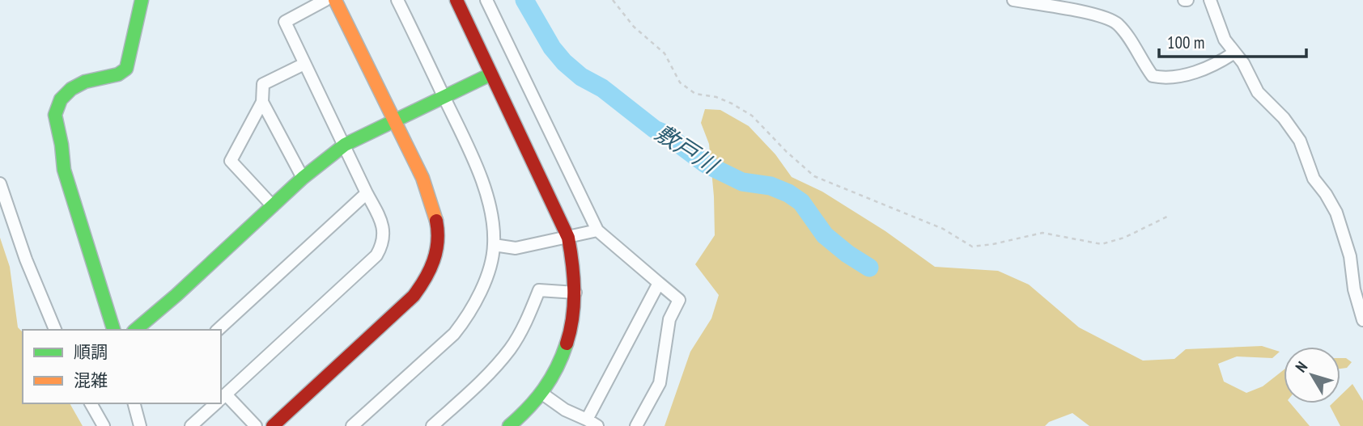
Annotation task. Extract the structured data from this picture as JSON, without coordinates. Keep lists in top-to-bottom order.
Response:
{
  "water": ["敷戸川"],
  "legend": ["順調", "混雑"],
  "scale_bar": "100 m",
  "north": "top left"
}
